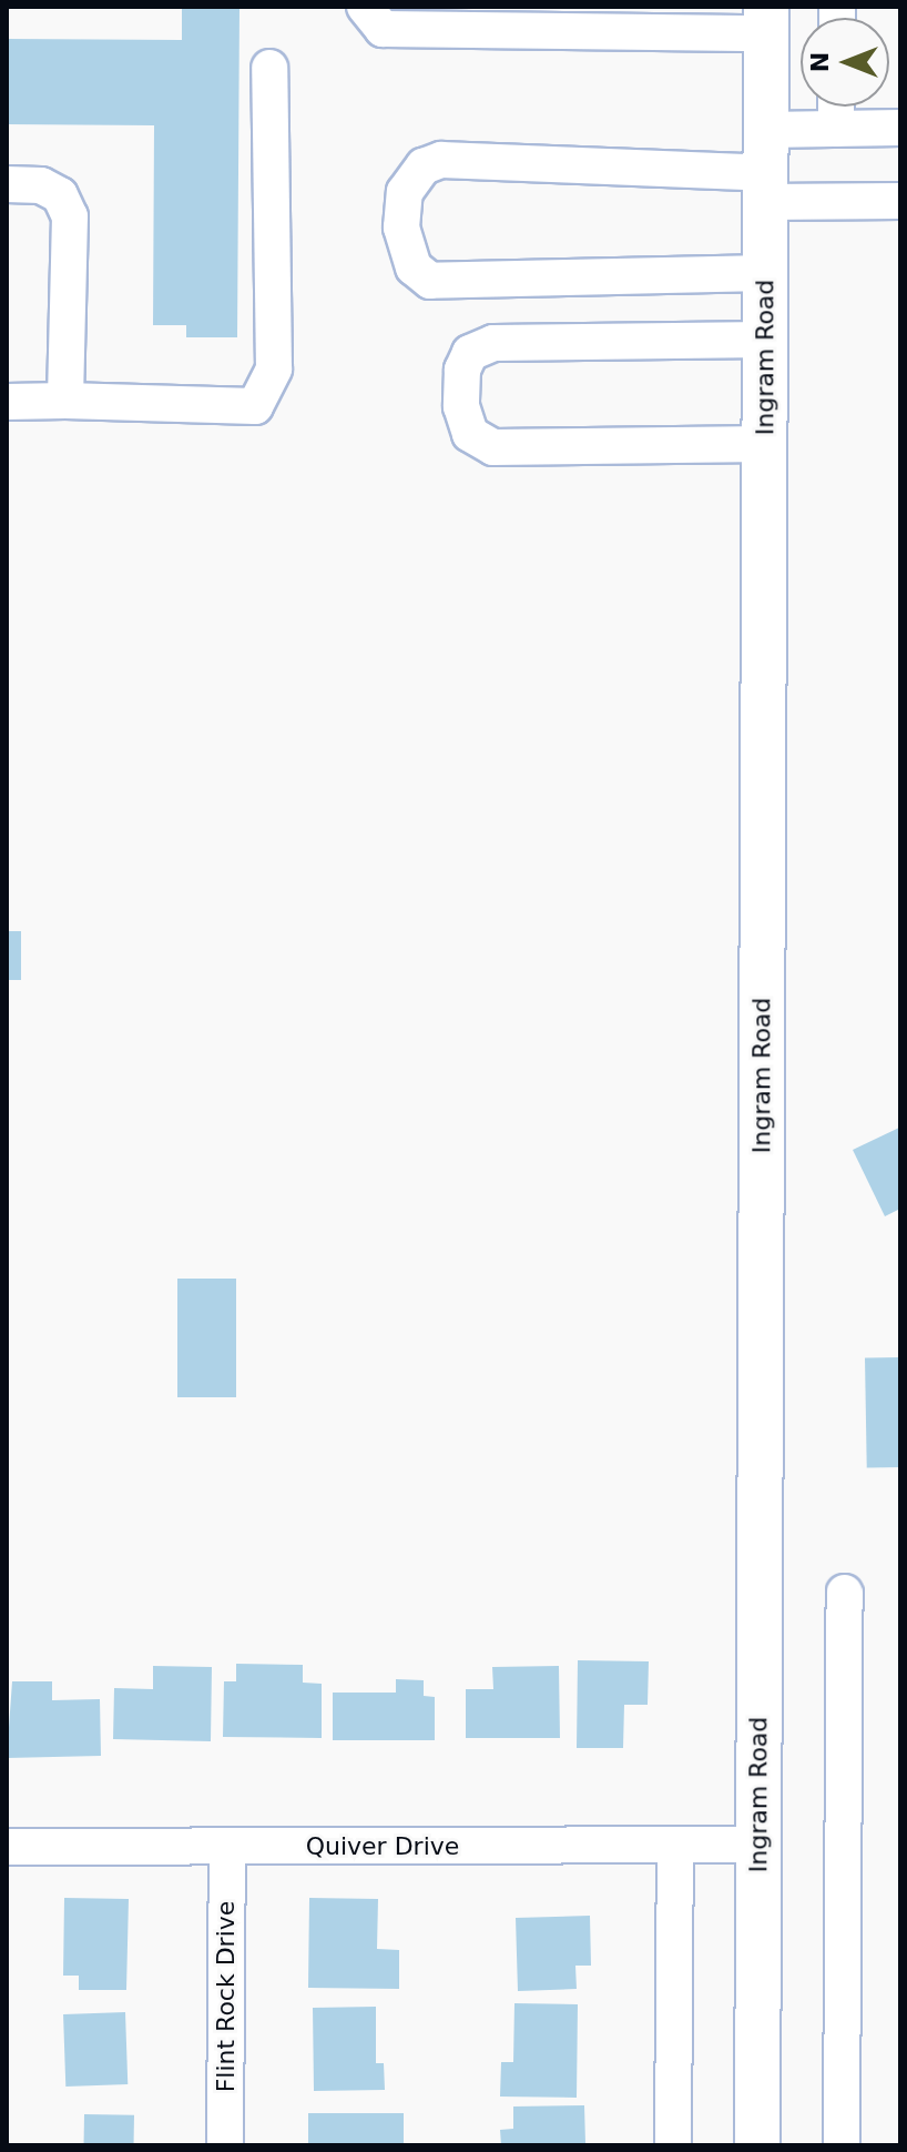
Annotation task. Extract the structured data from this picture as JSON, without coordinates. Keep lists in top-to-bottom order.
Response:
{
  "streets": {
    "main road": ["Ingram Road"],
    "street": ["Quiver Drive", "Flint Rock Drive"]
  },
  "crossings": [
    ["Ingram Road", "Quiver Drive"],
    ["Quiver Drive", "Flint Rock Drive"]
  ],
  "north": "left"
}
